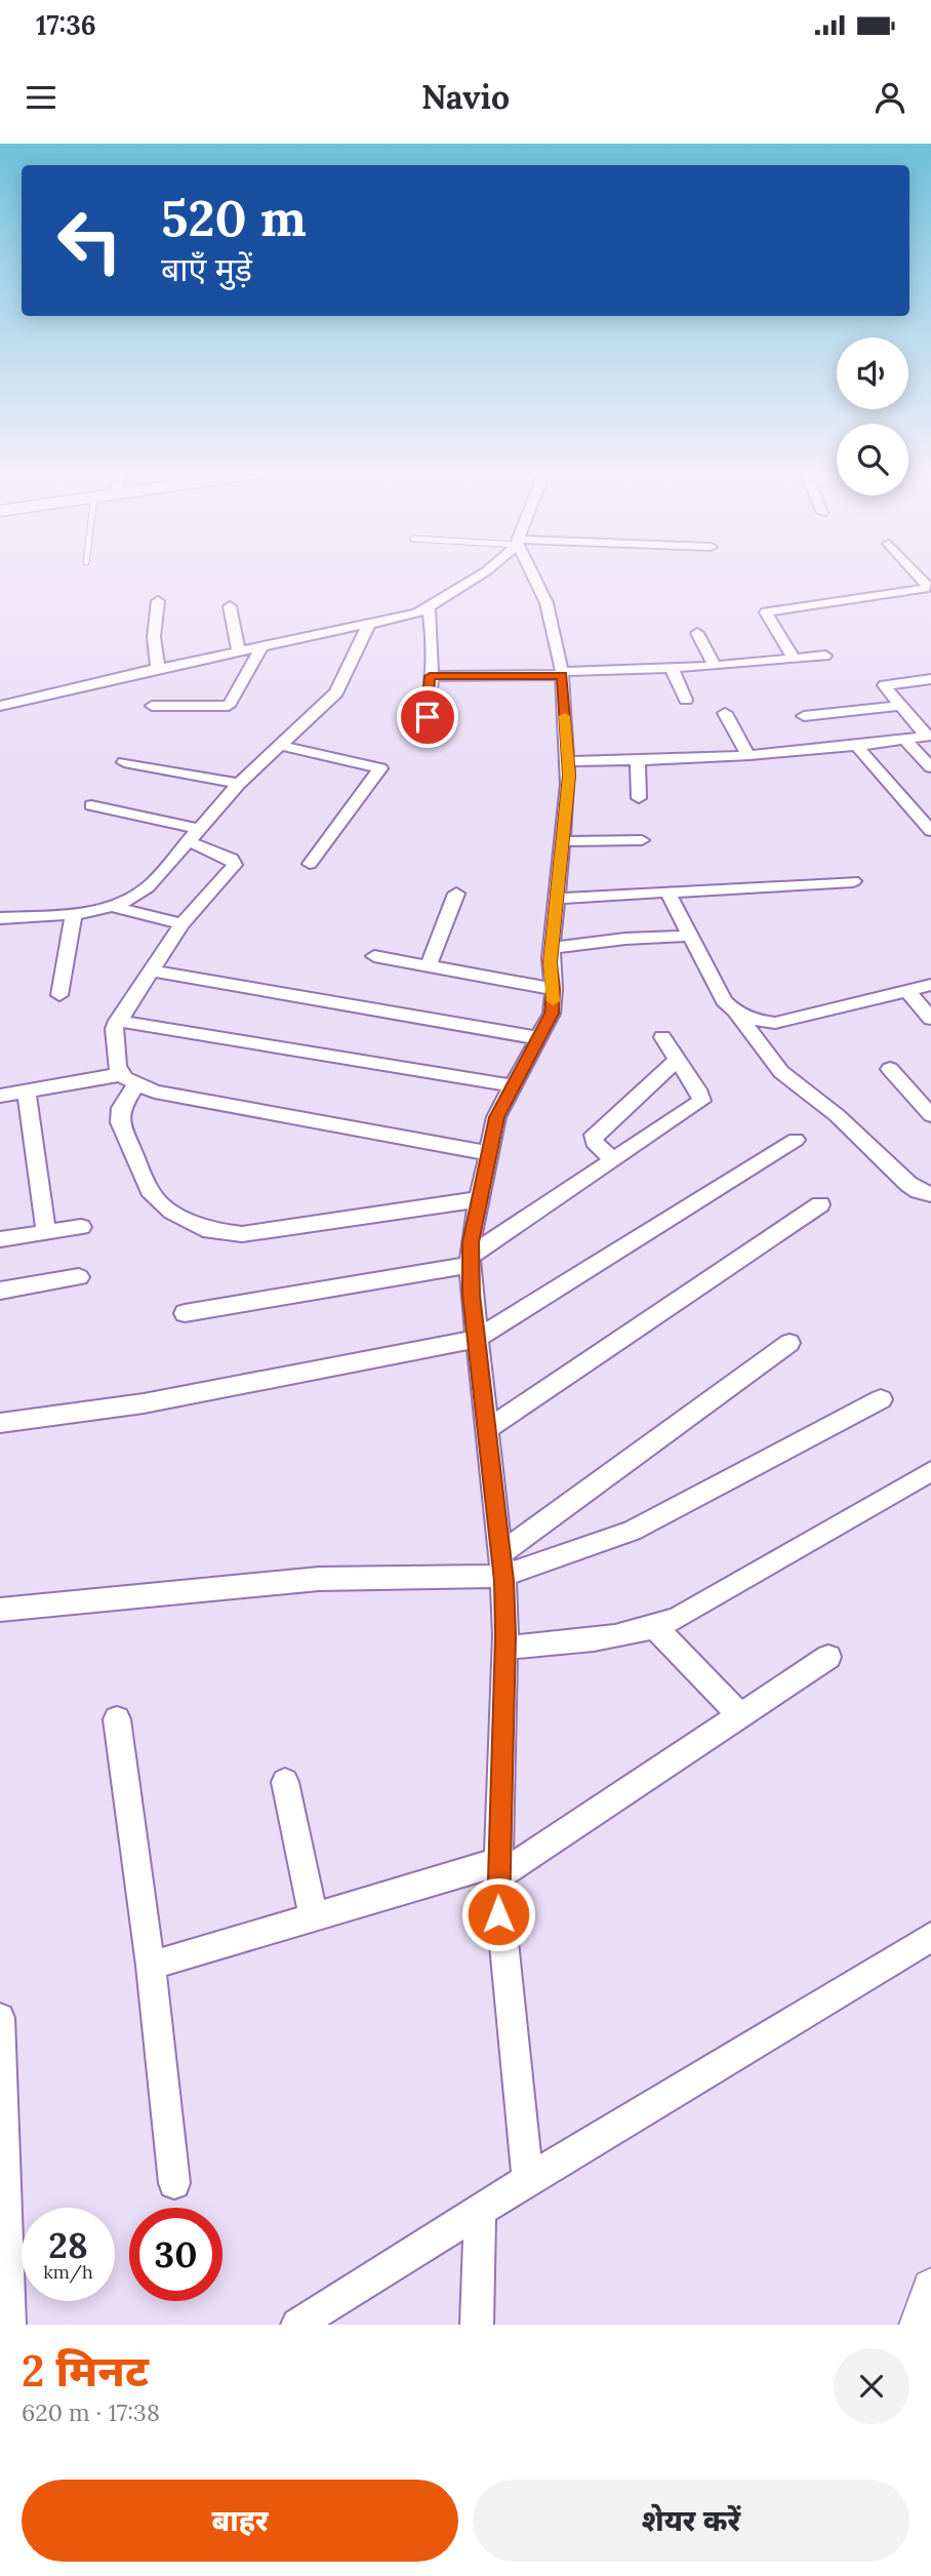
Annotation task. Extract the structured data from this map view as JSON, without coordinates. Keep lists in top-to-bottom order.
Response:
{
  "page": {
    "status": "17:36",
    "header": "Navio",
    "turn": ["520 m", "बाएँ मुड़ें"],
    "speed": "28 km/h",
    "limit": "30",
    "heading": ["2 मिनट", "620 m · 17:38"],
    "buttons": ["बाहर", "शेयर करें"]
  }
}
